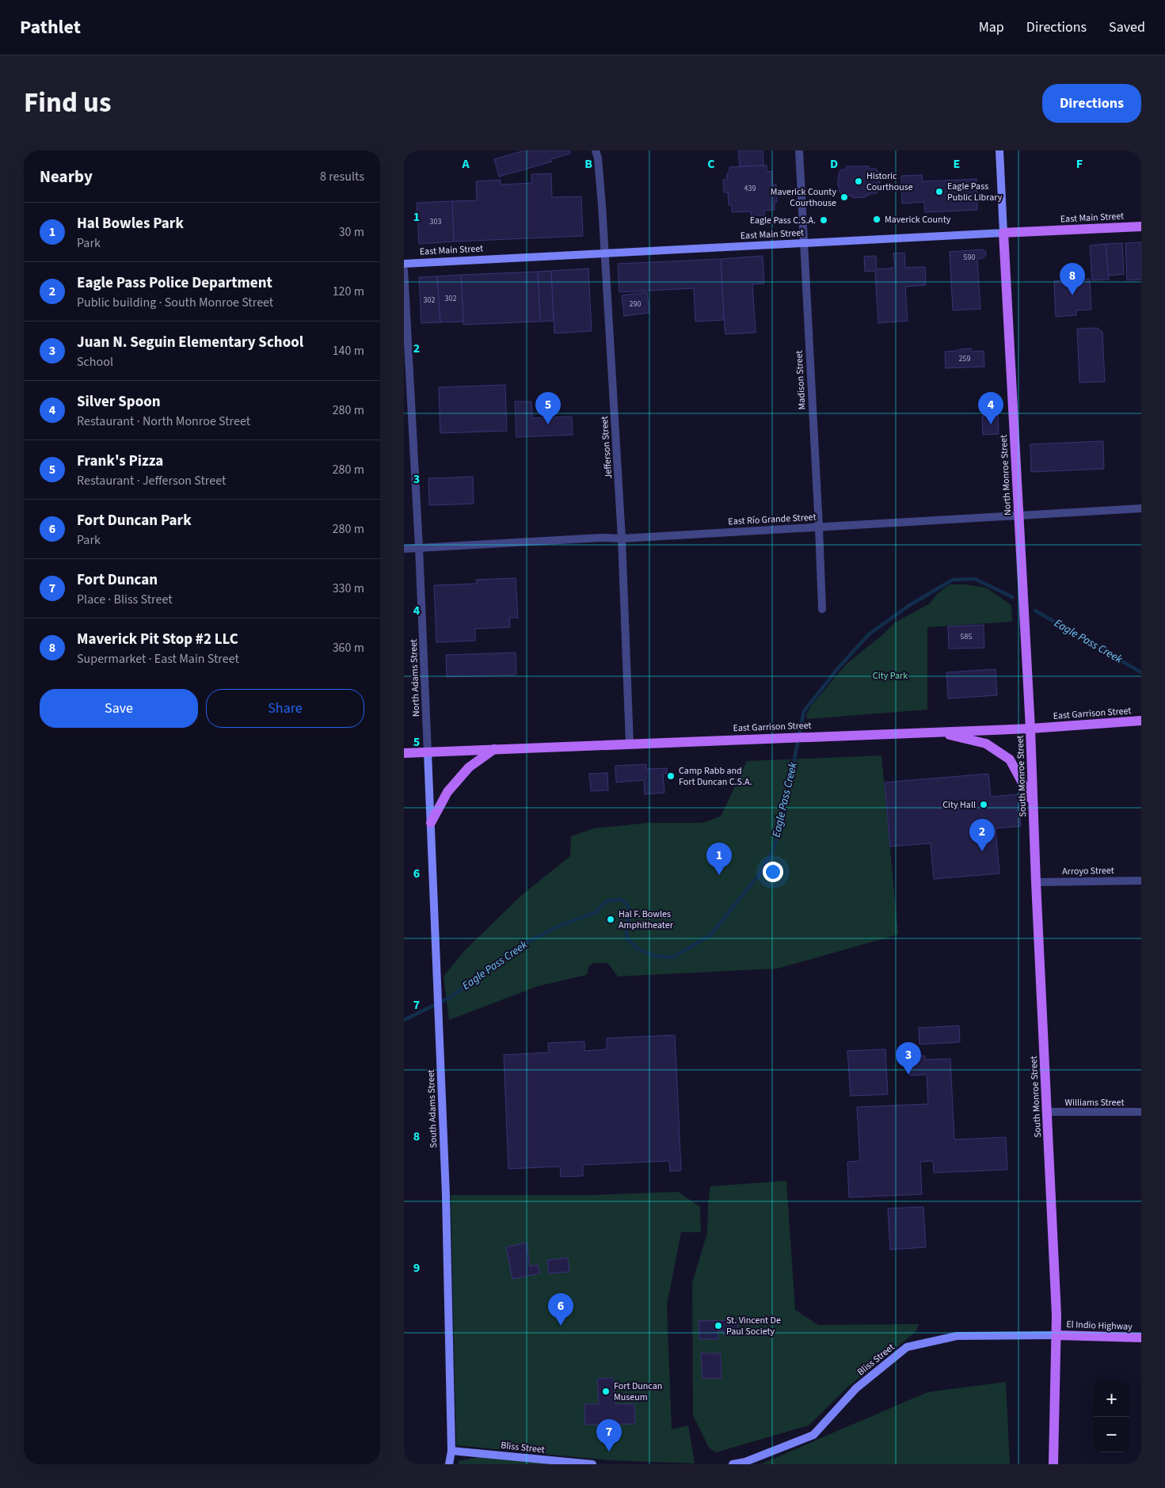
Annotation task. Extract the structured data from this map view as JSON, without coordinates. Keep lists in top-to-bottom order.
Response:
{
  "streets": {
    "main road": [
      "East Main Street",
      "North Monroe Street",
      "East Garrison Street",
      "South Monroe Street",
      "El Indio Highway"
    ],
    "street": [
      "Madison Street",
      "Jefferson Street",
      "East Río Grande Street",
      "North Adams Street",
      "Arroyo Street",
      "Williams Street",
      "South Adams Street",
      "Bliss Street"
    ]
  },
  "crossings": [
    ["East Main Street", "Madison Street"],
    ["East Main Street", "Jefferson Street"],
    ["East Main Street", "North Monroe Street"],
    ["Madison Street", "East Río Grande Street"],
    ["Jefferson Street", "East Río Grande Street"],
    ["Jefferson Street", "East Garrison Street"],
    ["North Monroe Street", "East Río Grande Street"],
    ["North Monroe Street", "East Garrison Street"],
    ["North Monroe Street", "South Monroe Street"],
    ["East Río Grande Street", "North Adams Street"],
    ["North Adams Street", "East Garrison Street"],
    ["North Adams Street", "South Adams Street"],
    ["East Garrison Street", "South Monroe Street"],
    ["East Garrison Street", "South Adams Street"],
    ["South Monroe Street", "Arroyo Street"],
    ["South Monroe Street", "Williams Street"],
    ["South Monroe Street", "El Indio Highway"],
    ["South Monroe Street", "Bliss Street"],
    ["South Adams Street", "Bliss Street"],
    ["El Indio Highway", "Bliss Street"]
  ],
  "water": ["Eagle Pass Creek"],
  "parks": ["City Park"],
  "places": [
    "Historic Courthouse",
    "Eagle Pass Public Library",
    "Maverick County Courthouse",
    "Maverick County",
    "Eagle Pass C.S.A.",
    "Camp Rabb and Fort Duncan C.S.A.",
    "City Hall",
    "Hal F. Bowles Amphitheater",
    "St. Vincent De Paul Society",
    "Fort Duncan Museum"
  ],
  "house_numbers": [
    "439",
    "303",
    "590",
    "302",
    "302",
    "290",
    "259",
    "585"
  ],
  "page": {
    "header": "Pathlet",
    "nav": ["Map", "Directions", "Saved"],
    "title": "Find us",
    "buttons": [
      "Directions",
      ["Save", "Share"]
    ],
    "heading": ["Nearby", "8 results"],
    "list": [
      {
        "mark": "1",
        "name": "Hal Bowles Park",
        "note": "Park",
        "value": "30 m"
      },
      {
        "mark": "2",
        "name": "Eagle Pass Police Department",
        "note": "Public building · South Monroe Street",
        "value": "120 m"
      },
      {
        "mark": "3",
        "name": "Juan N. Seguin Elementary School",
        "note": "School",
        "value": "140 m"
      },
      {
        "mark": "4",
        "name": "Silver Spoon",
        "note": "Restaurant · North Monroe Street",
        "value": "280 m"
      },
      {
        "mark": "5",
        "name": "Frank's Pizza",
        "note": "Restaurant · Jefferson Street",
        "value": "280 m"
      },
      {
        "mark": "6",
        "name": "Fort Duncan Park",
        "note": "Park",
        "value": "280 m"
      },
      {
        "mark": "7",
        "name": "Fort Duncan",
        "note": "Place · Bliss Street",
        "value": "330 m"
      },
      {
        "mark": "8",
        "name": "Maverick Pit Stop #2 LLC",
        "note": "Supermarket · East Main Street",
        "value": "360 m"
      }
    ],
    "pins": [
      "8",
      "4",
      "5",
      "2",
      "1",
      "3",
      "6",
      "7"
    ],
    "map_buttons": ["+", "−"]
  },
  "grid": {
    "columns": [
      "A",
      "B",
      "C",
      "D",
      "E",
      "F"
    ],
    "rows": [
      "1",
      "2",
      "3",
      "4",
      "5",
      "6",
      "7",
      "8",
      "9"
    ]
  }
}
